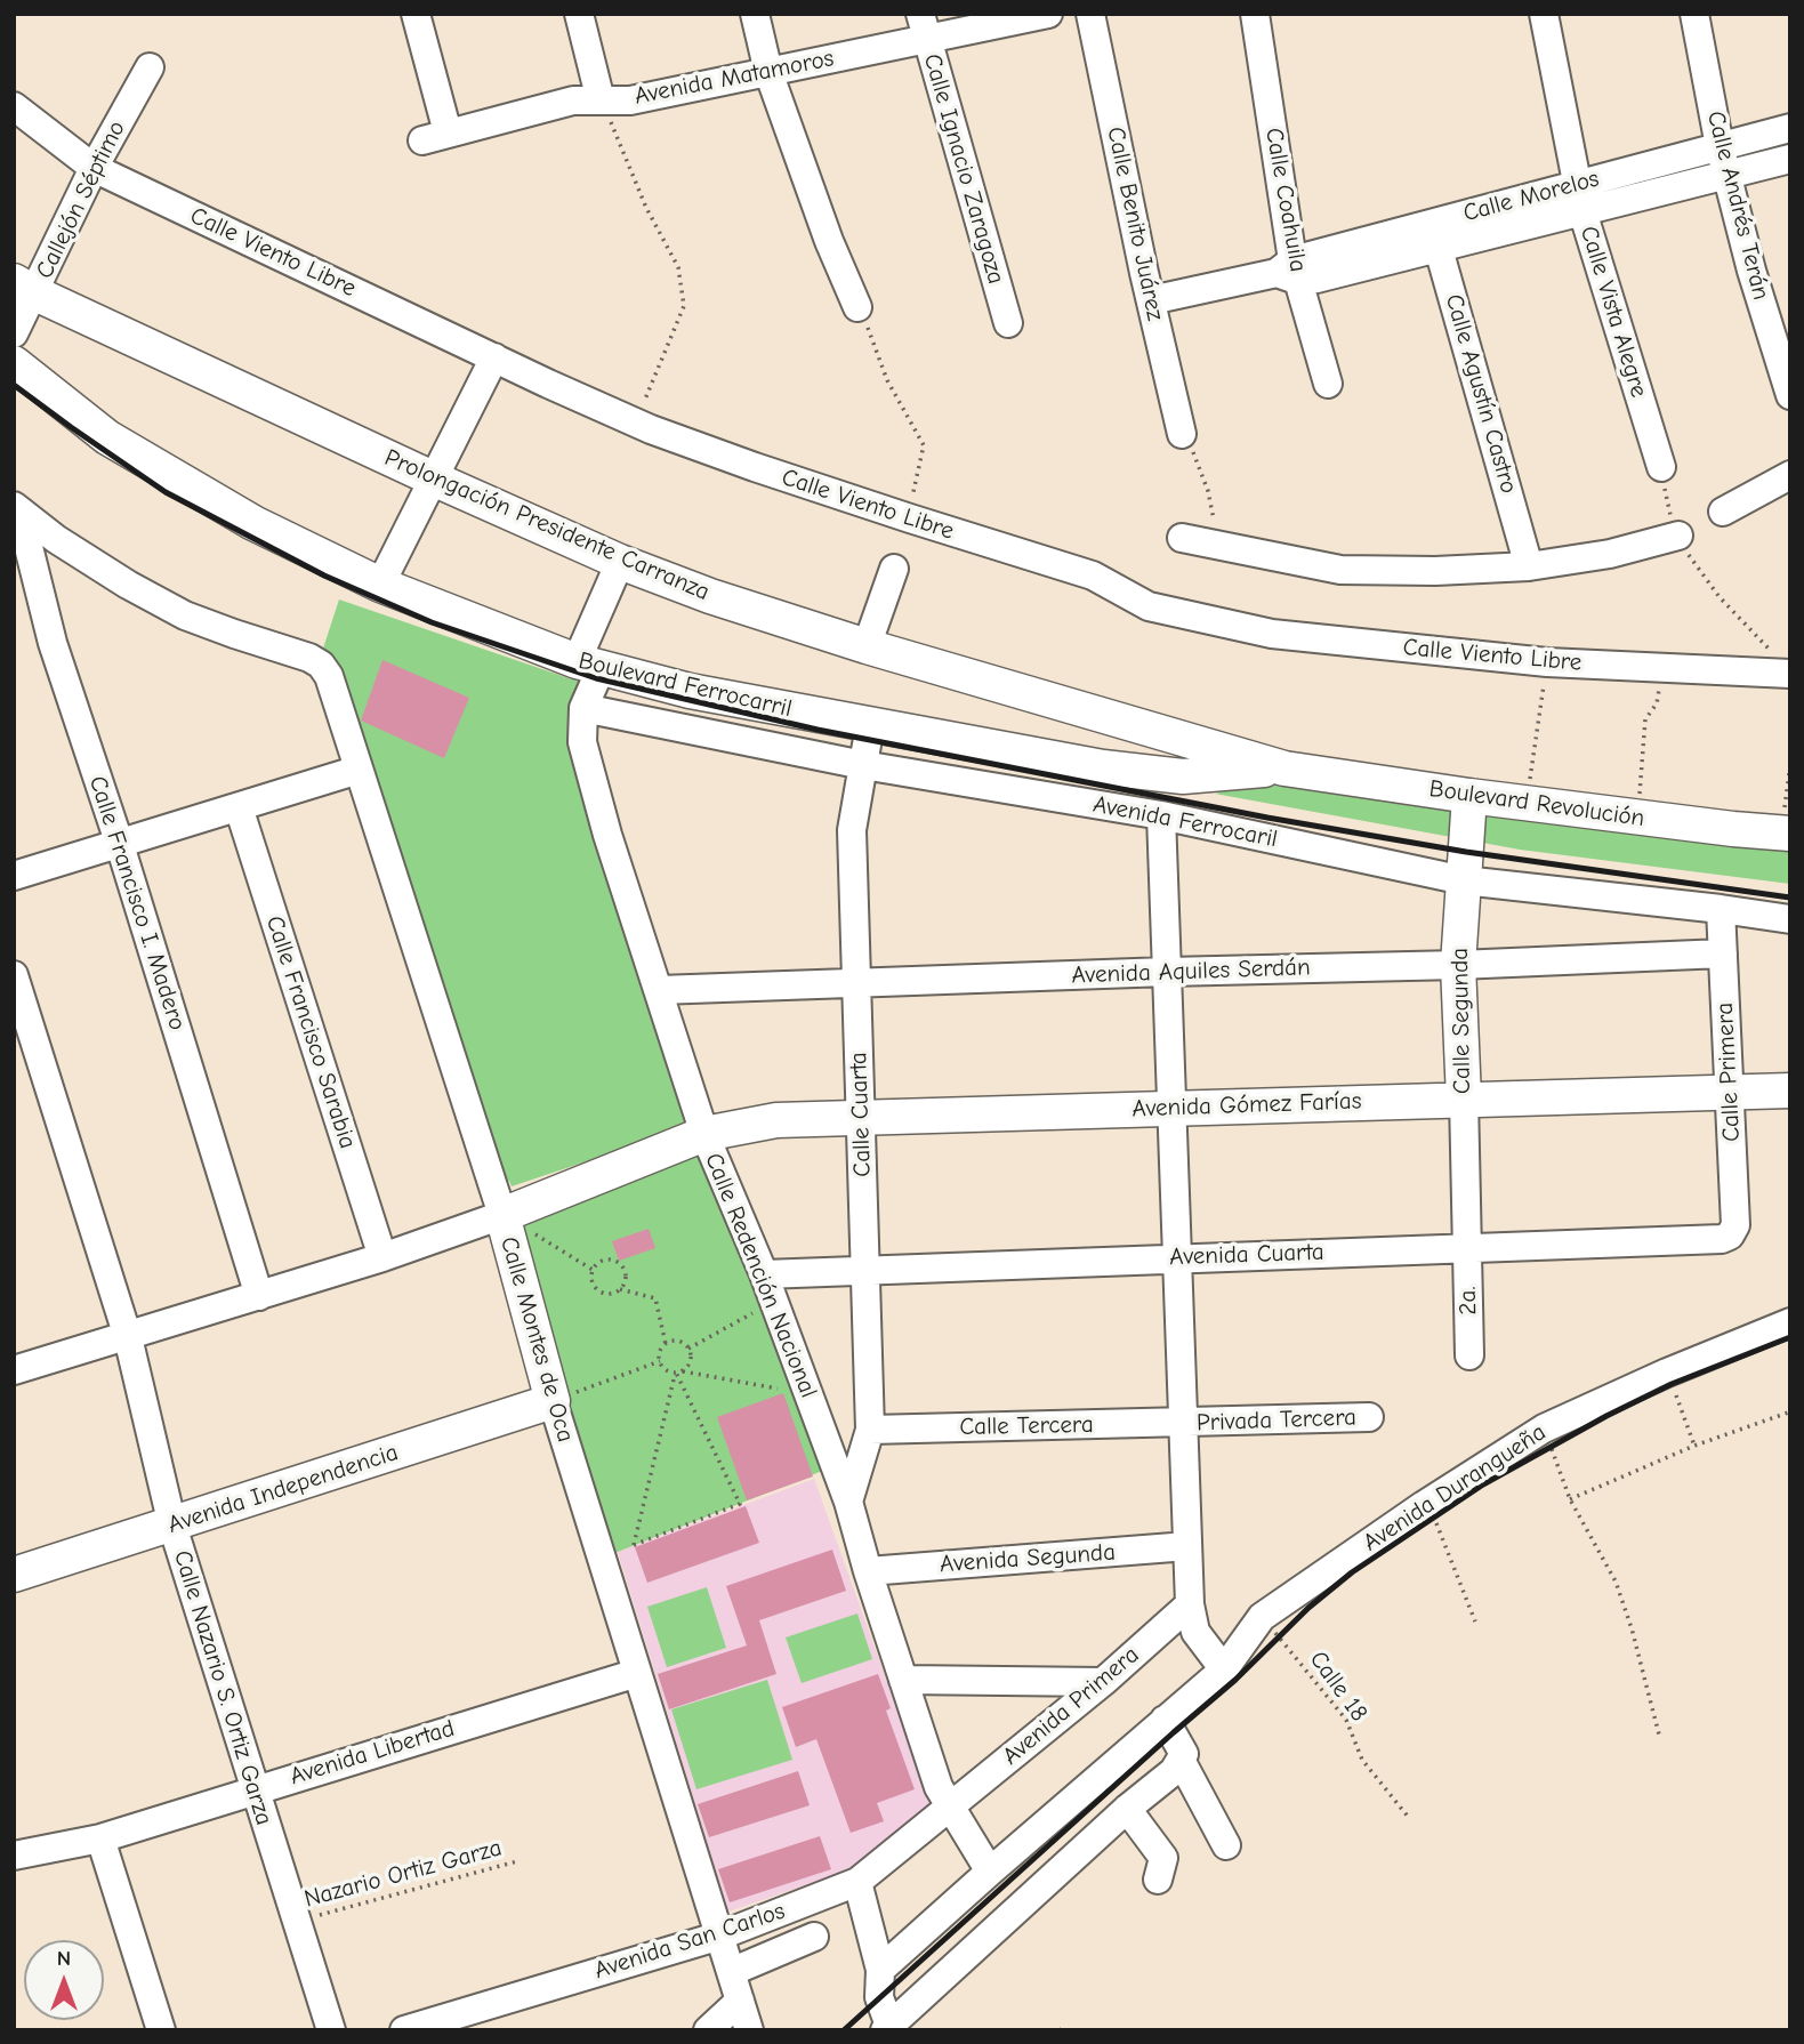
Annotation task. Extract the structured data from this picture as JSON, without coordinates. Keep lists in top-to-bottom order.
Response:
{
  "streets": {
    "main road": [
      "Prolongación Presidente Carranza",
      "Boulevard Ferrocarril",
      "Boulevard Revolución",
      "Calle Segunda",
      "Avenida Gómez Farías",
      "Calle Montes de Oca",
      "Avenida Independencia"
    ],
    "street": [
      "Avenida Matamoros",
      "Calle Ignacio Zaragoza",
      "Calle Morelos",
      "Callejón Séptimo",
      "Calle Coahuila",
      "Calle Andrés Terán",
      "Calle Benito Juárez",
      "Calle Viento Libre",
      "Calle Vista Alegre",
      "Calle Agustín Castro",
      "Avenida Ferrocaril",
      "Calle Francisco I. Madero",
      "Avenida Aquiles Serdán",
      "Calle Francisco Sarabia",
      "Calle Primera",
      "Calle Cuarta",
      "Avenida Cuarta",
      "Calle Redención Nacional",
      "2a.",
      "Privada Tercera",
      "Calle Tercera",
      "Avenida Durangueña",
      "Avenida Segunda",
      "Calle Nazario S. Ortiz Garza",
      "Avenida Primera",
      "Avenida Libertad",
      "Avenida San Carlos"
    ],
    "path": ["Calle 18", "Nazario Ortiz Garza"]
  },
  "crossings": [
    ["Avenida Matamoros", "Calle Ignacio Zaragoza"],
    ["Calle Morelos", "Calle Coahuila"],
    ["Calle Morelos", "Calle Andrés Terán"],
    ["Calle Morelos", "Calle Benito Juárez"],
    ["Calle Morelos", "Calle Vista Alegre"],
    ["Calle Morelos", "Calle Agustín Castro"],
    ["Callejón Séptimo", "Calle Viento Libre"],
    ["Callejón Séptimo", "Prolongación Presidente Carranza"],
    ["Prolongación Presidente Carranza", "Boulevard Ferrocarril"],
    ["Prolongación Presidente Carranza", "Boulevard Revolución"],
    ["Prolongación Presidente Carranza", "Calle Redención Nacional"],
    ["Boulevard Ferrocarril", "Boulevard Revolución"],
    ["Boulevard Ferrocarril", "Calle Cuarta"],
    ["Boulevard Ferrocarril", "Calle Redención Nacional"],
    ["Boulevard Revolución", "Calle Segunda"],
    ["Avenida Ferrocaril", "Calle Segunda"],
    ["Avenida Ferrocaril", "Calle Primera"],
    ["Avenida Ferrocaril", "Calle Cuarta"],
    ["Avenida Ferrocaril", "Calle Redención Nacional"],
    ["Calle Francisco I. Madero", "Calle Montes de Oca"],
    ["Avenida Aquiles Serdán", "Calle Segunda"],
    ["Avenida Aquiles Serdán", "Calle Primera"],
    ["Avenida Aquiles Serdán", "Calle Cuarta"],
    ["Avenida Aquiles Serdán", "Calle Redención Nacional"],
    ["Calle Segunda", "Avenida Gómez Farías"],
    ["Calle Segunda", "Avenida Cuarta"],
    ["Calle Segunda", "2a."],
    ["Calle Primera", "Avenida Gómez Farías"],
    ["Calle Primera", "Avenida Cuarta"],
    ["Avenida Gómez Farías", "Calle Cuarta"],
    ["Avenida Gómez Farías", "Calle Redención Nacional"],
    ["Calle Cuarta", "Avenida Cuarta"],
    ["Calle Cuarta", "Calle Redención Nacional"],
    ["Calle Cuarta", "Calle Tercera"],
    ["Avenida Cuarta", "Calle Redención Nacional"],
    ["Avenida Cuarta", "2a."],
    ["Calle Redención Nacional", "Avenida Durangueña"],
    ["Calle Redención Nacional", "Avenida Segunda"],
    ["Calle Redención Nacional", "Avenida Primera"],
    ["Calle Redención Nacional", "Avenida San Carlos"],
    ["Calle Montes de Oca", "Avenida Independencia"],
    ["Calle Montes de Oca", "Avenida Libertad"],
    ["Calle Montes de Oca", "Avenida San Carlos"],
    ["Privada Tercera", "Calle Tercera"],
    ["Avenida Durangueña", "Calle 18"],
    ["Avenida Independencia", "Calle Nazario S. Ortiz Garza"],
    ["Calle Nazario S. Ortiz Garza", "Avenida Libertad"],
    ["Calle Nazario S. Ortiz Garza", "Nazario Ortiz Garza"],
    ["Avenida Primera", "Avenida San Carlos"]
  ],
  "north": "top"
}
